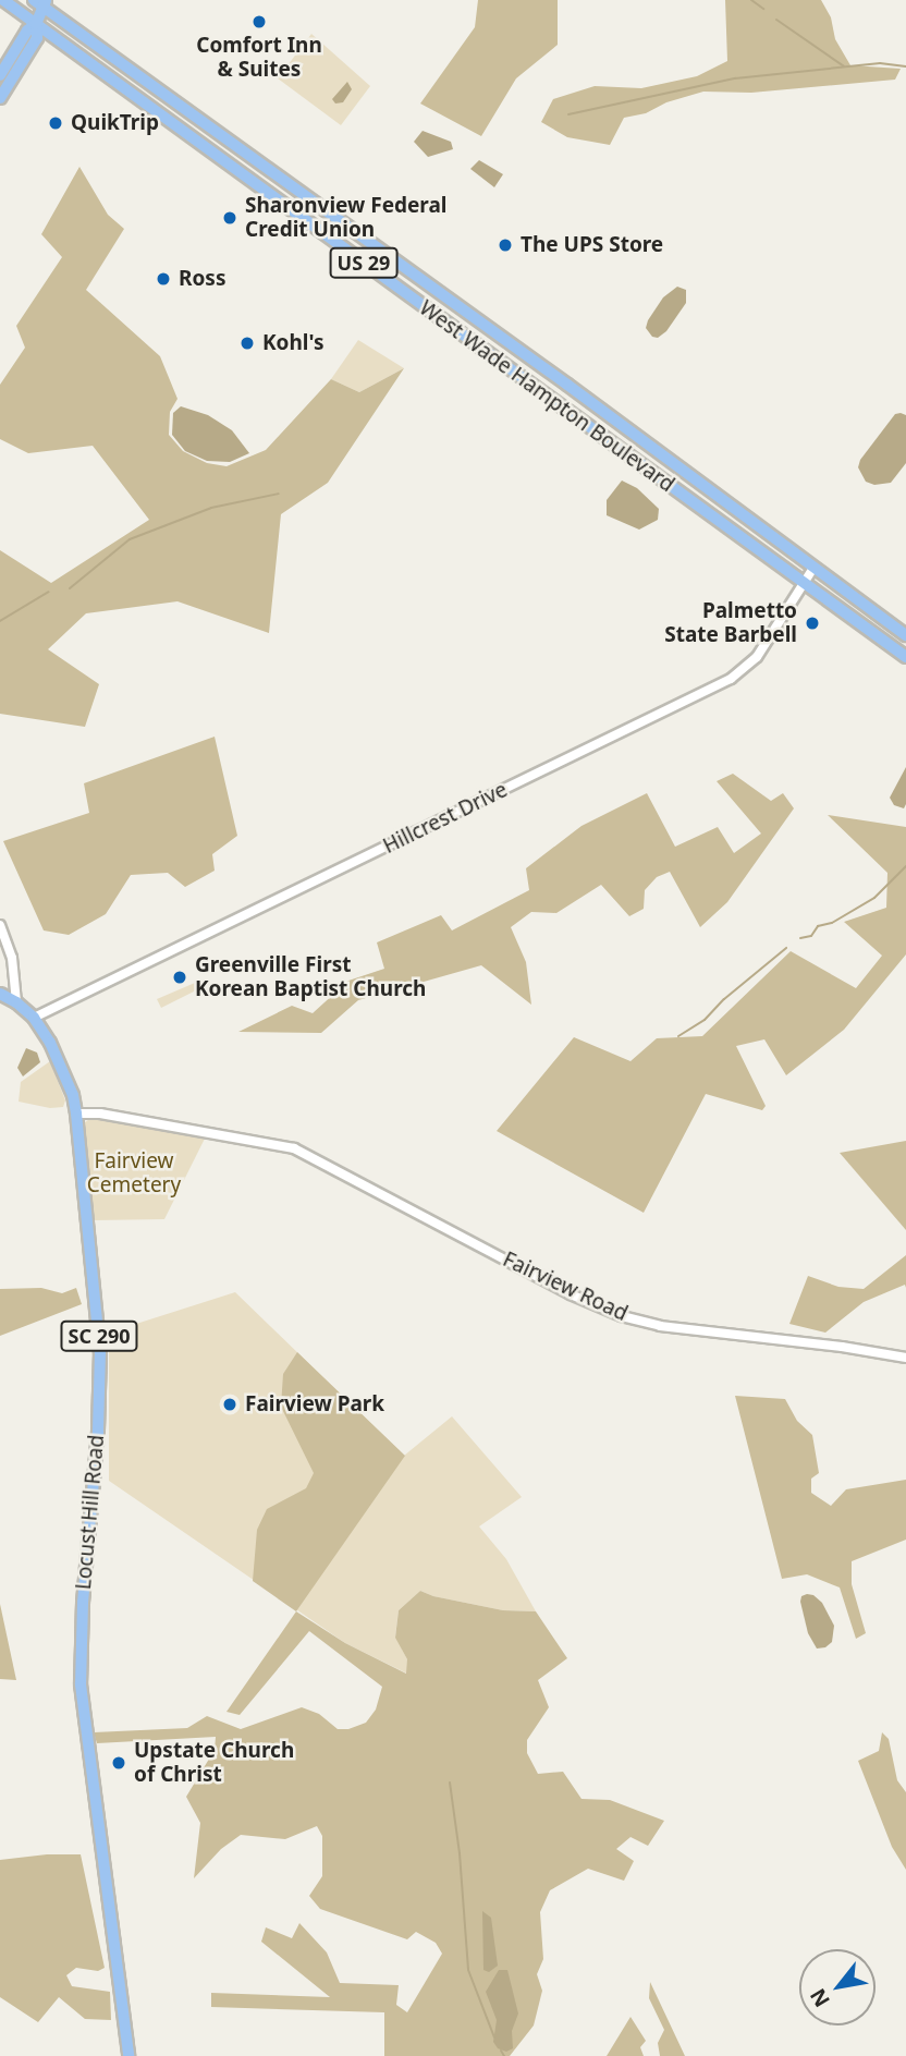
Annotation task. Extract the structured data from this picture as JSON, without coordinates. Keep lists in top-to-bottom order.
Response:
{
  "streets": {
    "main road": [
      "US 29",
      "West Wade Hampton Boulevard",
      "SC 290",
      "Locust Hill Road"
    ],
    "street": ["Hillcrest Drive", "Fairview Road"]
  },
  "crossings": [
    ["West Wade Hampton Boulevard", "Hillcrest Drive"],
    ["Hillcrest Drive", "Locust Hill Road"],
    ["Fairview Road", "Locust Hill Road"]
  ],
  "parks": ["Fairview Cemetery"],
  "places": [
    "Comfort Inn & Suites",
    "QuikTrip",
    "Sharonview Federal Credit Union",
    "The UPS Store",
    "Ross",
    "Kohl's",
    "Palmetto State Barbell",
    "Greenville First Korean Baptist Church",
    "Fairview Park",
    "Upstate Church of Christ"
  ],
  "north": "bottom left"
}
